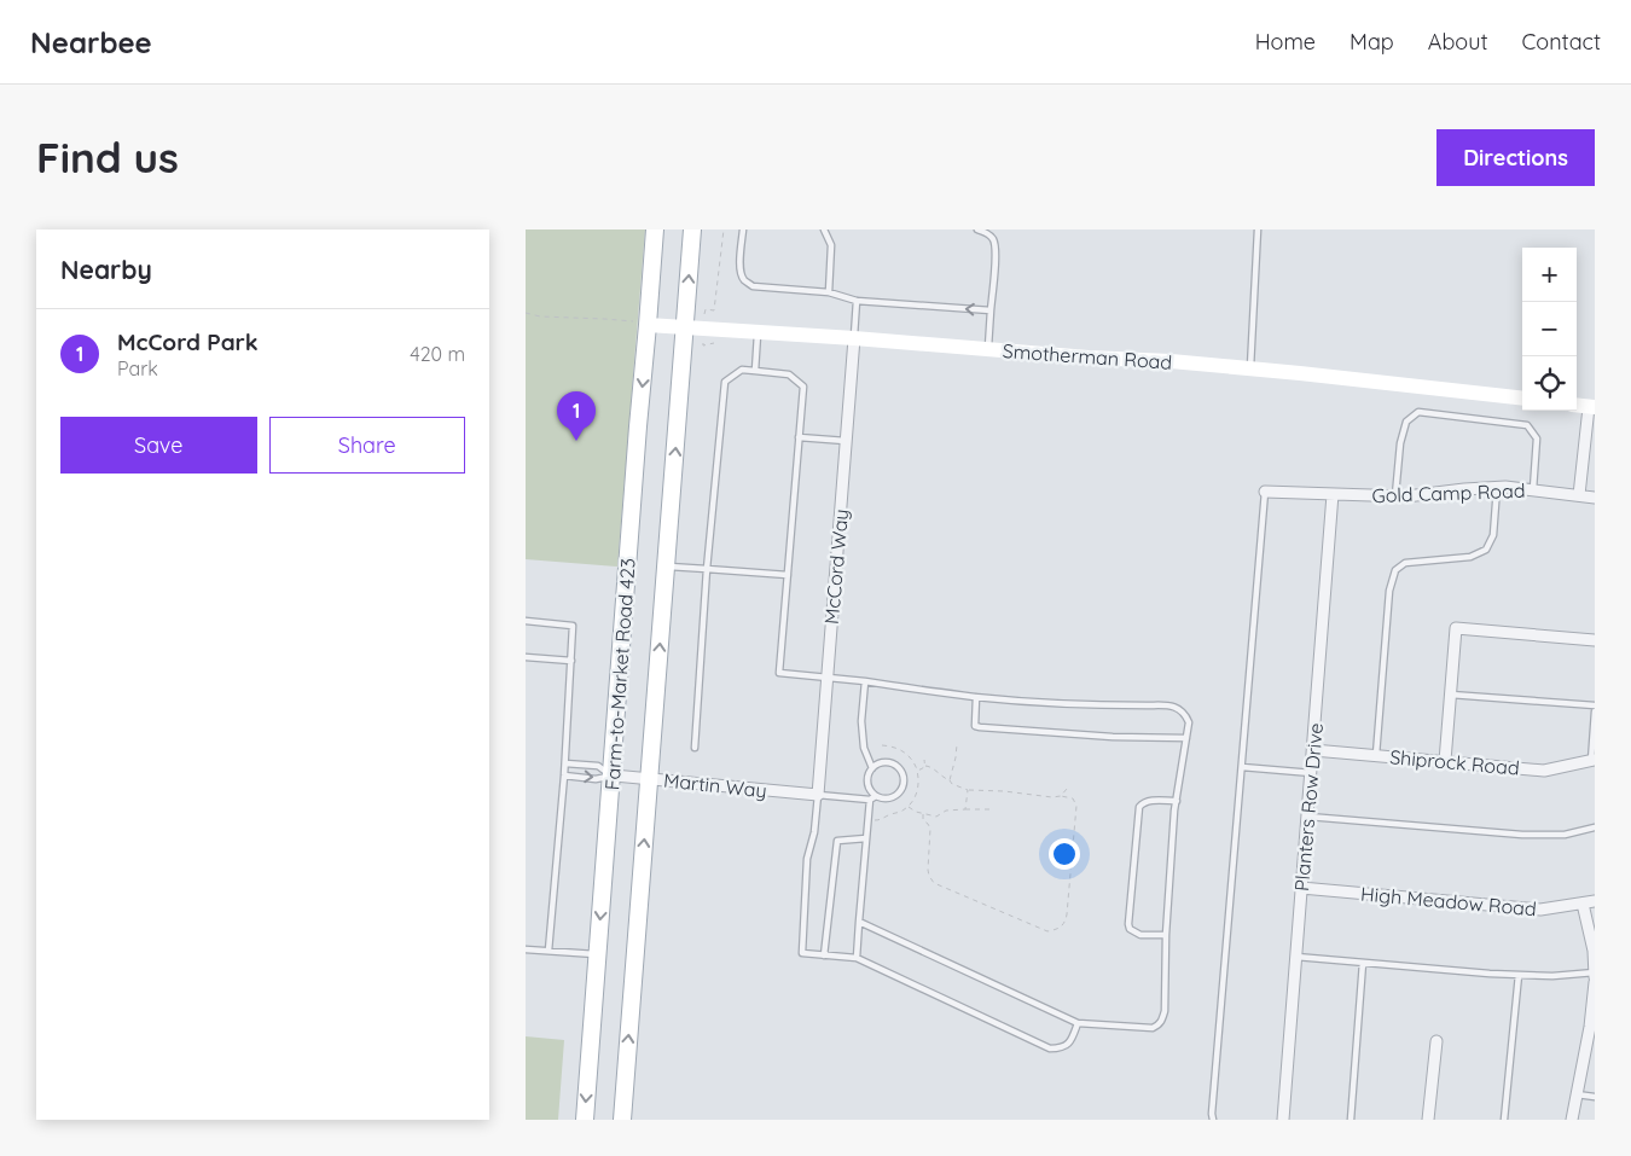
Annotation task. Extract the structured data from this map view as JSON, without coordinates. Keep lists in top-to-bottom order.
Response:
{
  "streets": {
    "main road": ["Farm-to-Market Road 423"],
    "street": [
      "Smotherman Road",
      "Gold Camp Road",
      "McCord Way",
      "Shiprock Road",
      "Martin Way",
      "Planters Row Drive",
      "High Meadow Road"
    ]
  },
  "crossings": [
    ["Smotherman Road", "McCord Way"],
    ["Smotherman Road", "Farm-to-Market Road 423"],
    ["Gold Camp Road", "Planters Row Drive"],
    ["McCord Way", "Martin Way"],
    ["Farm-to-Market Road 423", "Martin Way"],
    ["Shiprock Road", "Planters Row Drive"],
    ["Planters Row Drive", "High Meadow Road"]
  ],
  "page": {
    "header": "Nearbee",
    "nav": [
      "Home",
      "Map",
      "About",
      "Contact"
    ],
    "buttons": [
      "Directions",
      ["Save", "Share"]
    ],
    "title": "Find us",
    "heading": "Nearby",
    "map_buttons": ["+", "−"],
    "list": [
      {
        "mark": "1",
        "name": "McCord Park",
        "note": "Park",
        "value": "420 m"
      }
    ],
    "pins": "1"
  }
}
